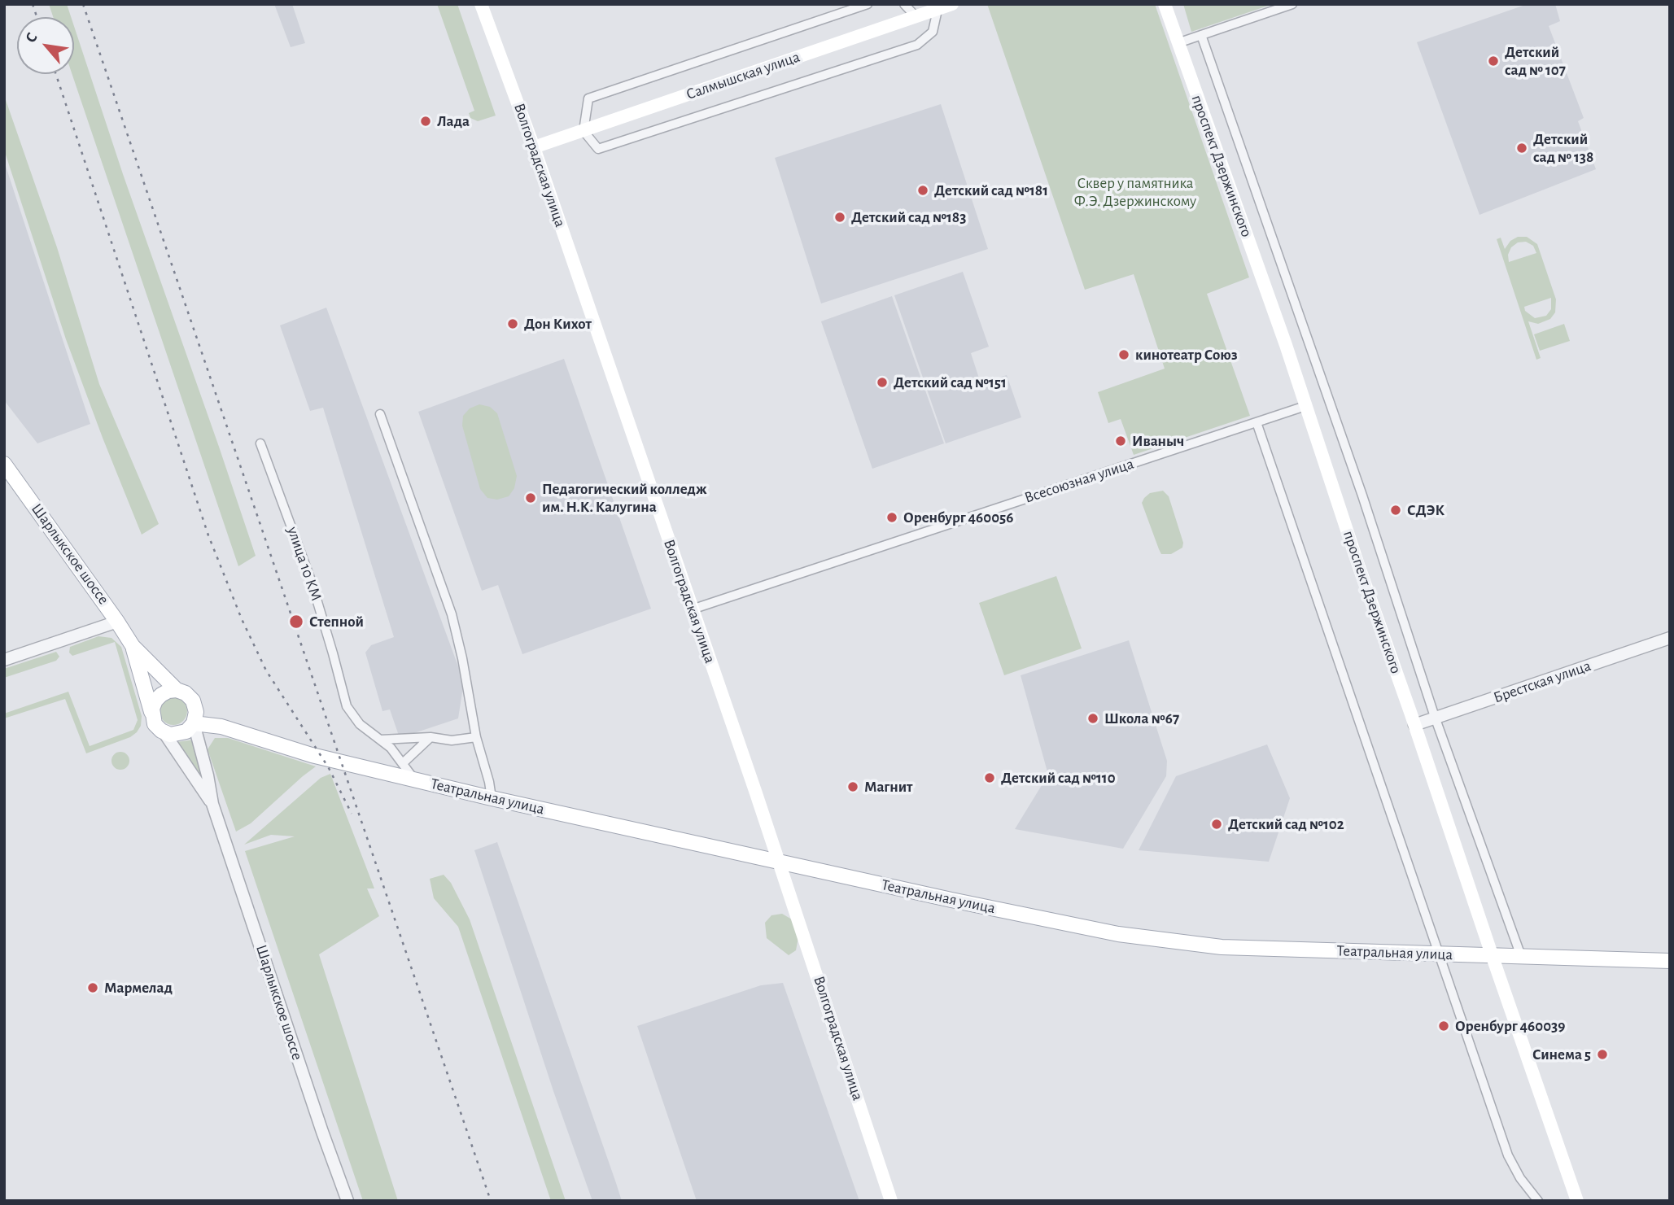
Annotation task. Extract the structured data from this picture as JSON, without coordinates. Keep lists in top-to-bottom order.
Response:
{
  "streets": {
    "main road": [
      "Салмышская улица",
      "Волгоградская улица",
      "проспект Дзержинского",
      "Шарлыкское шоссе",
      "Театральная улица"
    ],
    "street": ["Всесоюзная улица", "улица 10 КМ", "Брестская улица"]
  },
  "crossings": [
    ["Салмышская улица", "Волгоградская улица"],
    ["Волгоградская улица", "Всесоюзная улица"],
    ["Волгоградская улица", "Театральная улица"],
    ["проспект Дзержинского", "Всесоюзная улица"],
    ["проспект Дзержинского", "Брестская улица"],
    ["проспект Дзержинского", "Театральная улица"],
    ["Шарлыкское шоссе", "Театральная улица"],
    ["улица 10 КМ", "Театральная улица"]
  ],
  "parks": ["Сквер у памятника Ф.Э. Дзержинскому"],
  "places": [
    "Детский сад № 107",
    "Лада",
    "Детский сад № 138",
    "Детский сад №181",
    "Детский сад №183",
    "Дон Кихот",
    "кинотеатр Союз",
    "Детский сад №151",
    "Иваныч",
    "Педагогический колледж им. Н.К. Калугина",
    "СДЭК",
    "Оренбург 460056",
    "Степной",
    "Школа №67",
    "Детский сад №110",
    "Магнит",
    "Детский сад №102",
    "Мармелад",
    "Оренбург 460039",
    "Синема 5"
  ],
  "north": "top left"
}
